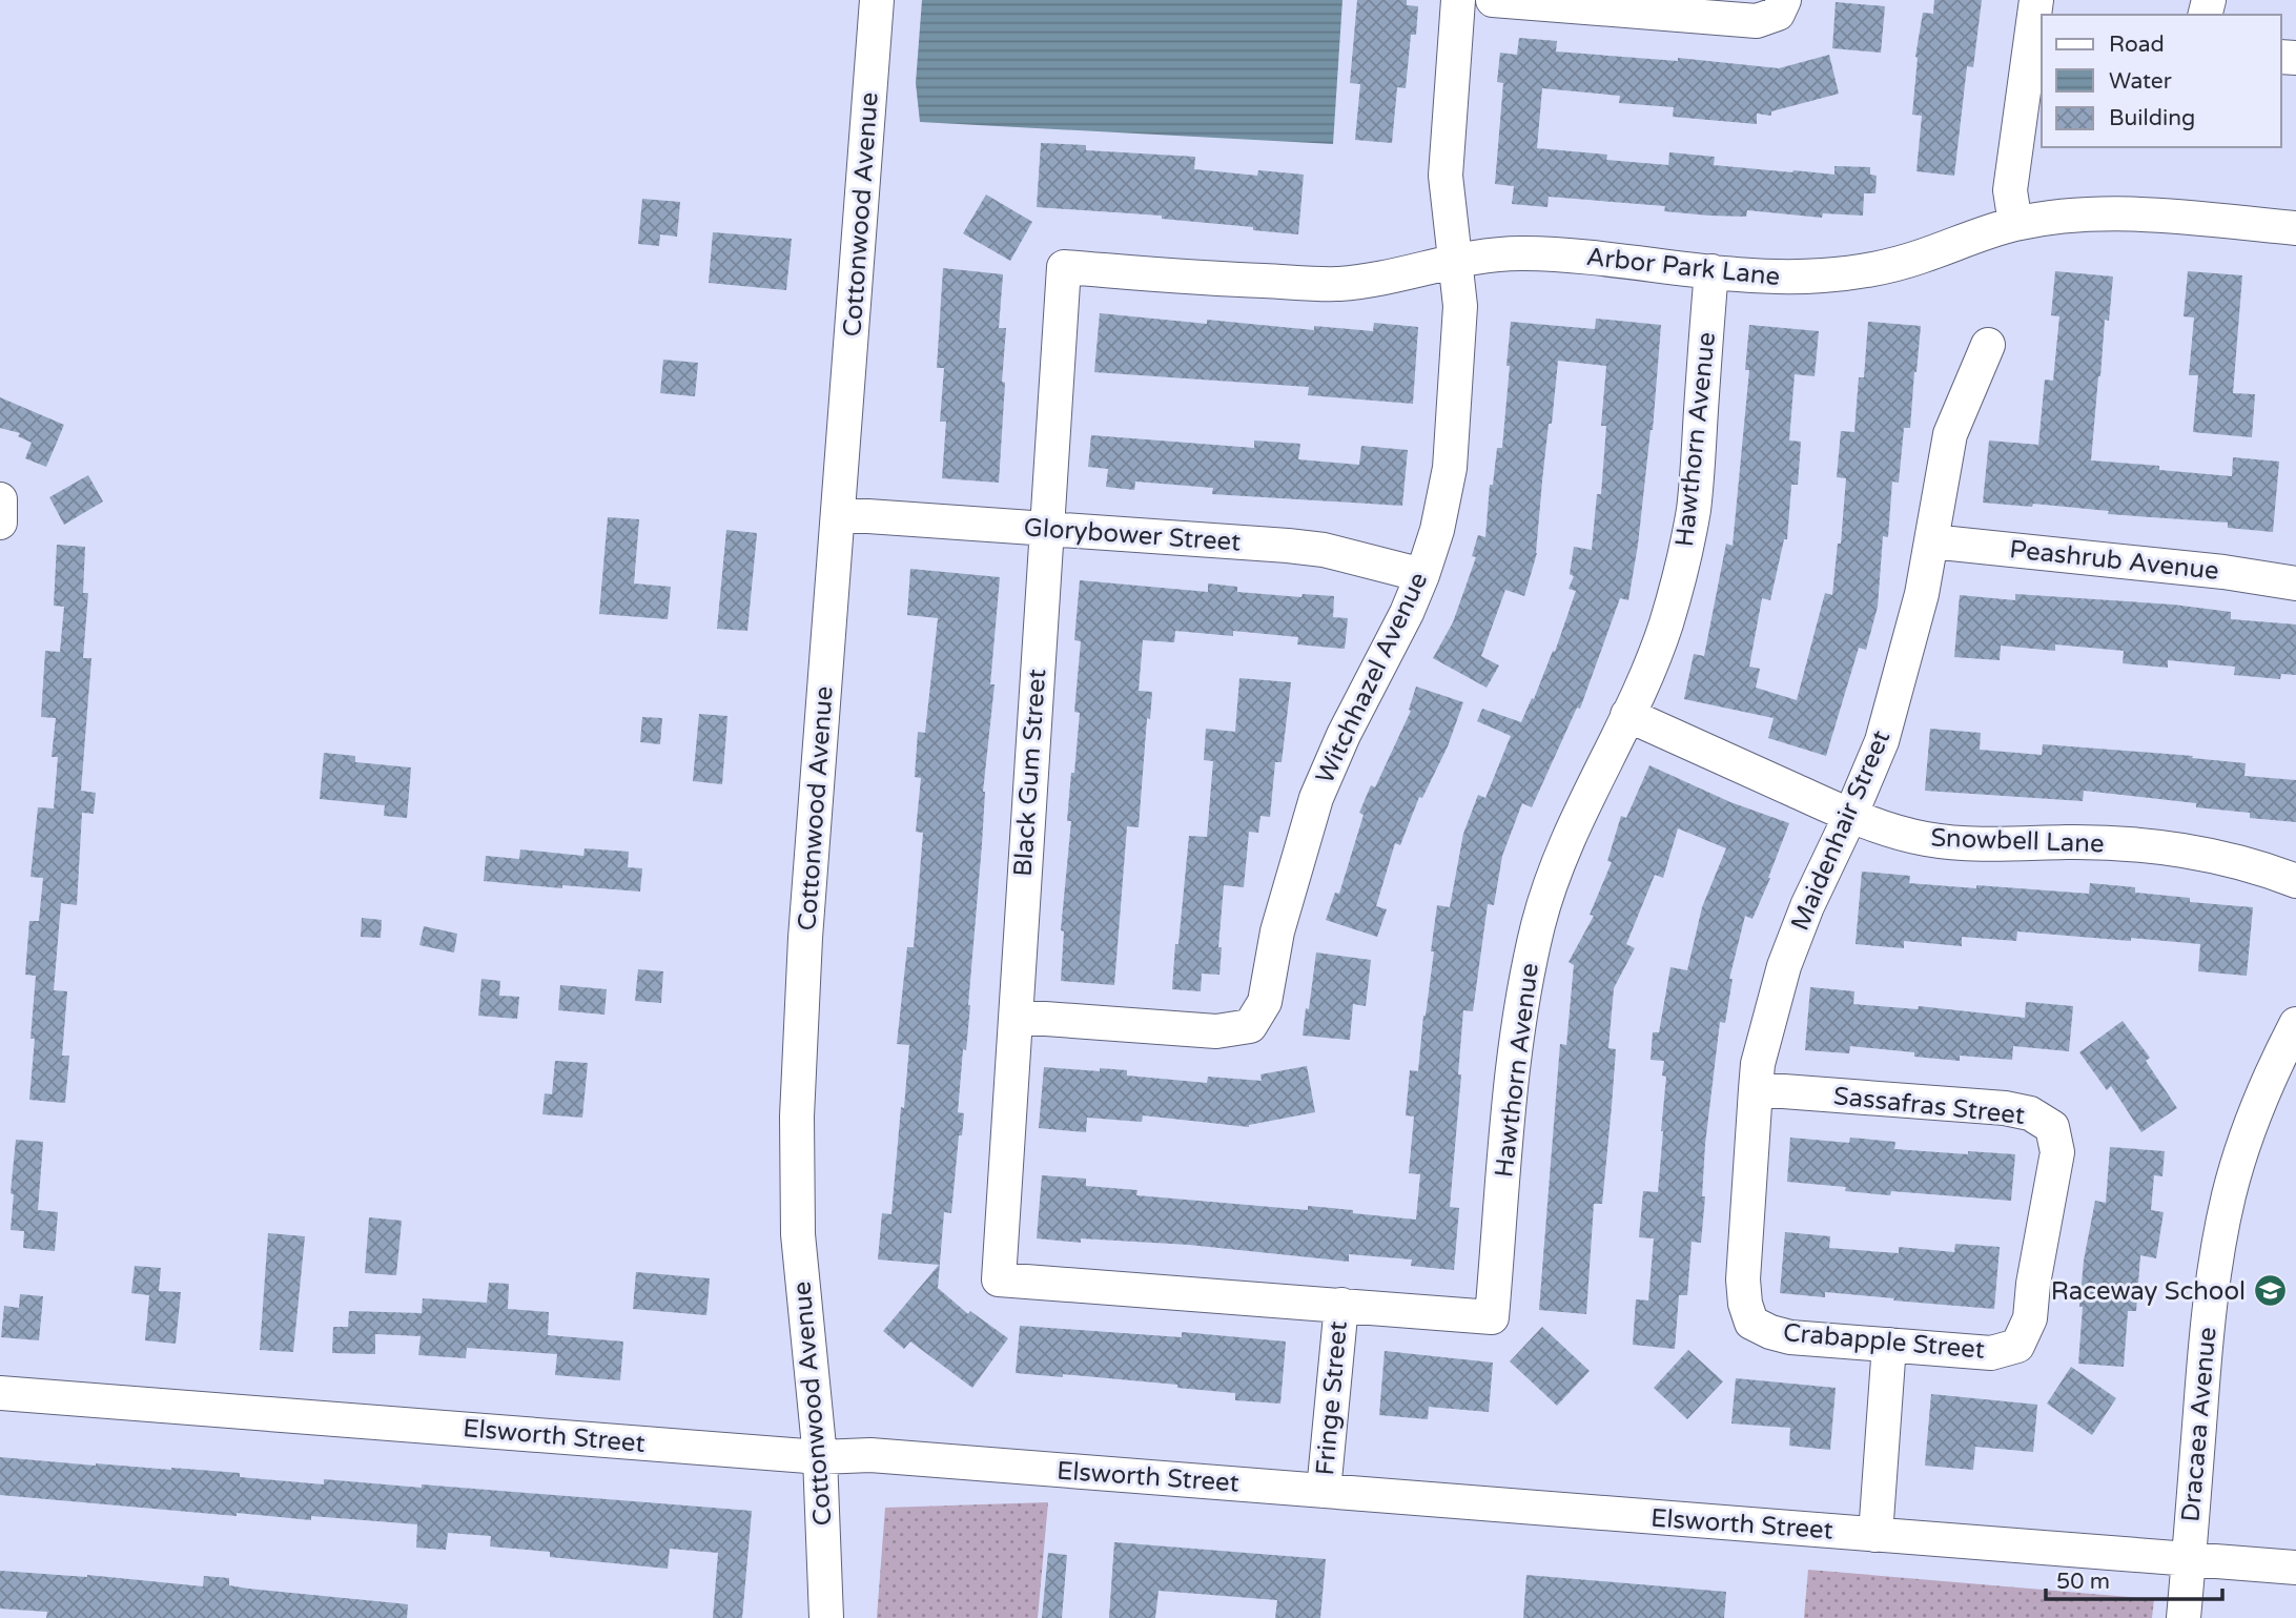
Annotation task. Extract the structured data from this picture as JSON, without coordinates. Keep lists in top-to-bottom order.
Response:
{
  "streets": {
    "street": [
      "Cottonwood Avenue",
      "Arbor Park Lane",
      "Hawthorn Avenue",
      "Glorybower Street",
      "Peashrub Avenue",
      "Witchhazel Avenue",
      "Black Gum Street",
      "Maidenhair Street",
      "Snowbell Lane",
      "Sassafras Street",
      "Crabapple Street",
      "Fringe Street",
      "Dracaea Avenue",
      "Elsworth Street"
    ]
  },
  "crossings": [
    ["Cottonwood Avenue", "Glorybower Street"],
    ["Cottonwood Avenue", "Elsworth Street"],
    ["Arbor Park Lane", "Hawthorn Avenue"],
    ["Arbor Park Lane", "Witchhazel Avenue"],
    ["Arbor Park Lane", "Black Gum Street"],
    ["Hawthorn Avenue", "Black Gum Street"],
    ["Hawthorn Avenue", "Snowbell Lane"],
    ["Hawthorn Avenue", "Fringe Street"],
    ["Glorybower Street", "Witchhazel Avenue"],
    ["Glorybower Street", "Black Gum Street"],
    ["Peashrub Avenue", "Maidenhair Street"],
    ["Witchhazel Avenue", "Black Gum Street"],
    ["Maidenhair Street", "Snowbell Lane"],
    ["Maidenhair Street", "Sassafras Street"],
    ["Maidenhair Street", "Crabapple Street"],
    ["Sassafras Street", "Crabapple Street"],
    ["Fringe Street", "Elsworth Street"],
    ["Dracaea Avenue", "Elsworth Street"]
  ],
  "places": {
    "school or university": ["Raceway School"]
  },
  "legend": ["Road", "Water", "Building"],
  "scale_bar": "50 m"
}
